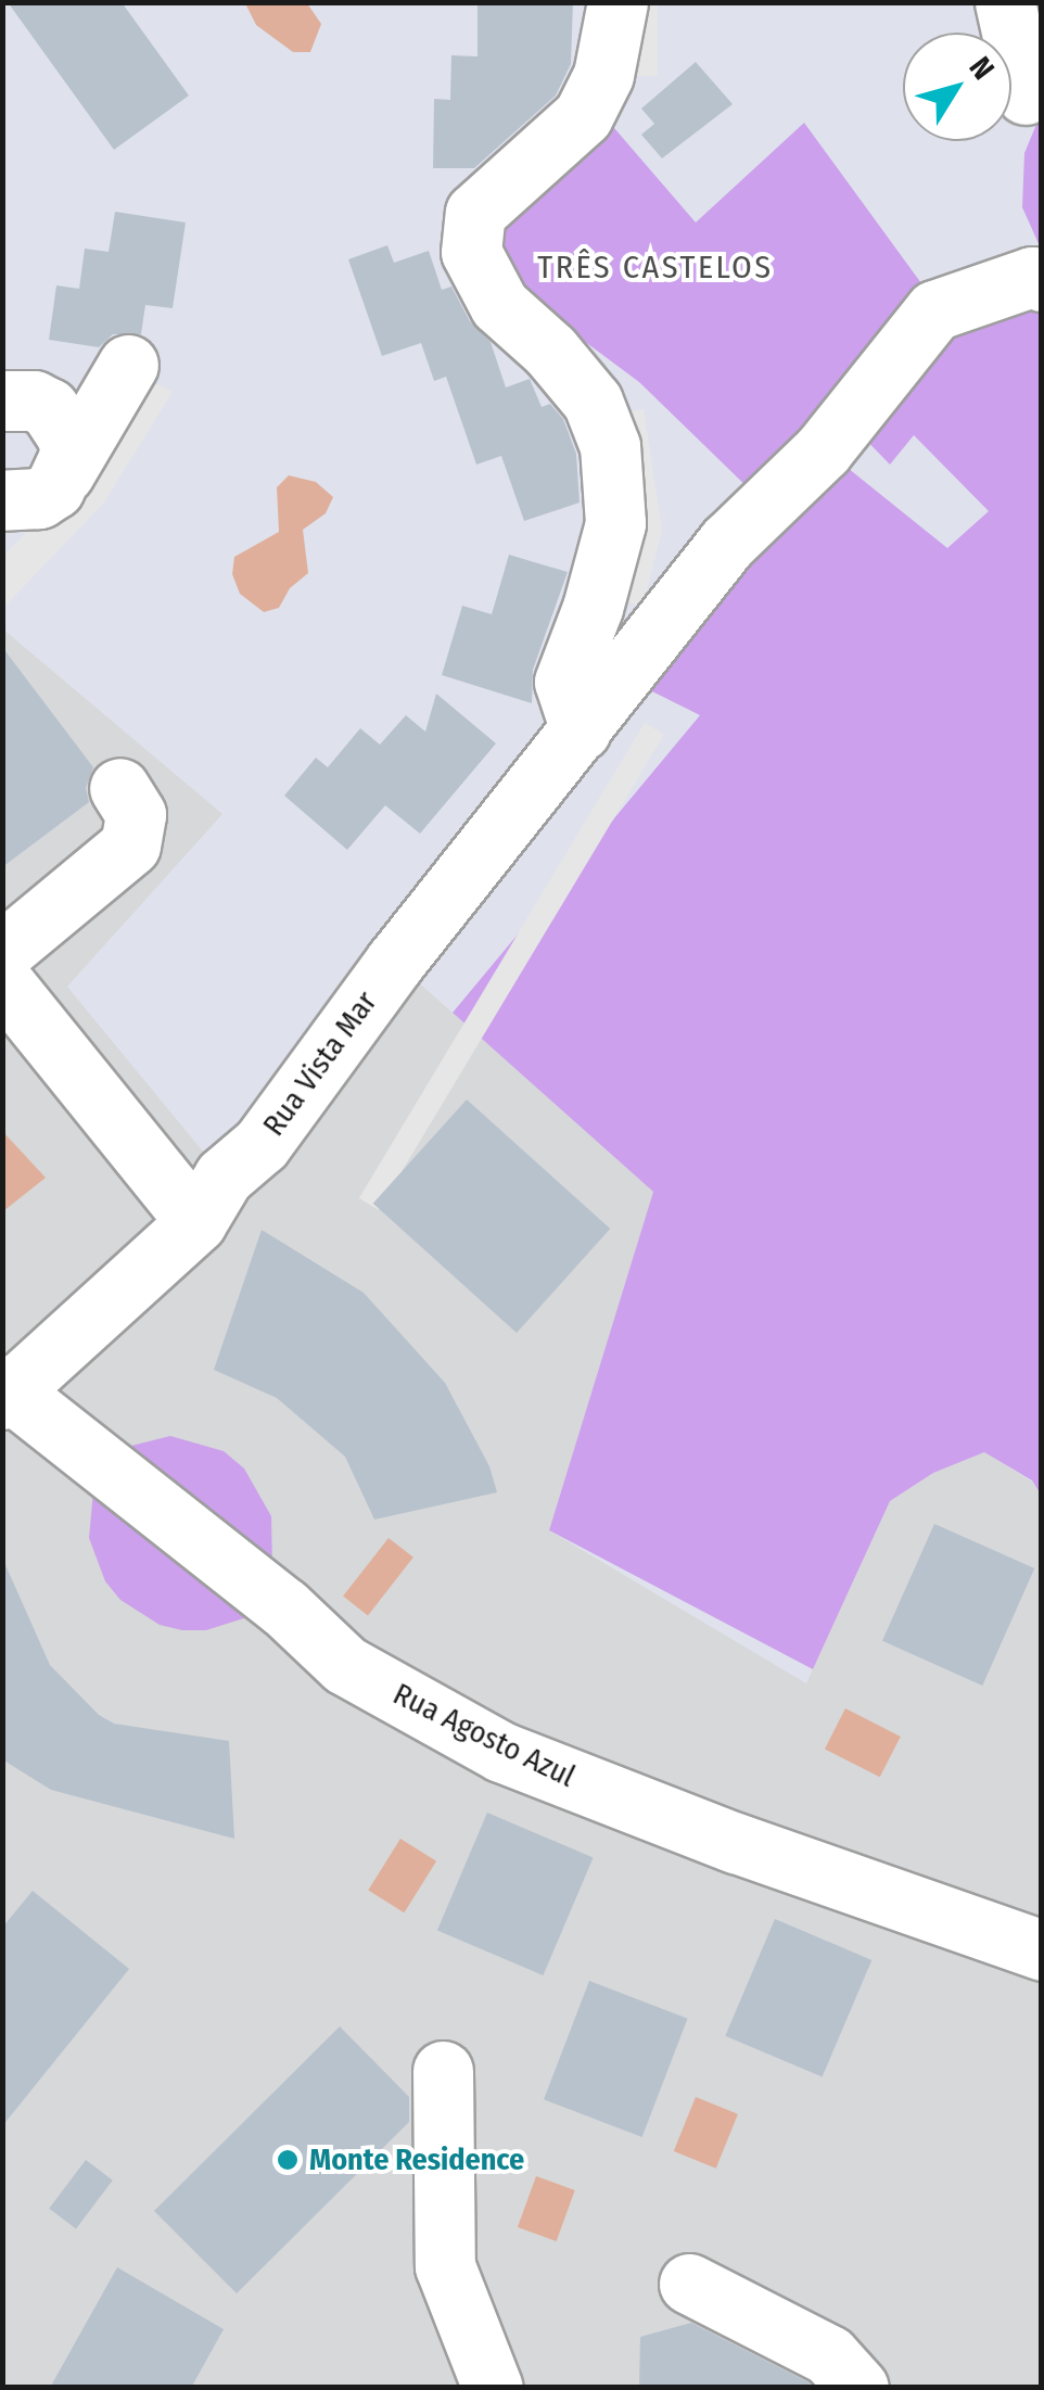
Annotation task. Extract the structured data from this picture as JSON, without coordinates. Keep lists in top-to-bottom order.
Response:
{
  "streets": {
    "street": ["Rua Vista Mar", "Rua Agosto Azul"]
  },
  "crossings": [
    ["Rua Vista Mar", "Rua Agosto Azul"]
  ],
  "districts": ["TRÊS CASTELOS"],
  "places": ["Monte Residence"],
  "north": "top right"
}
